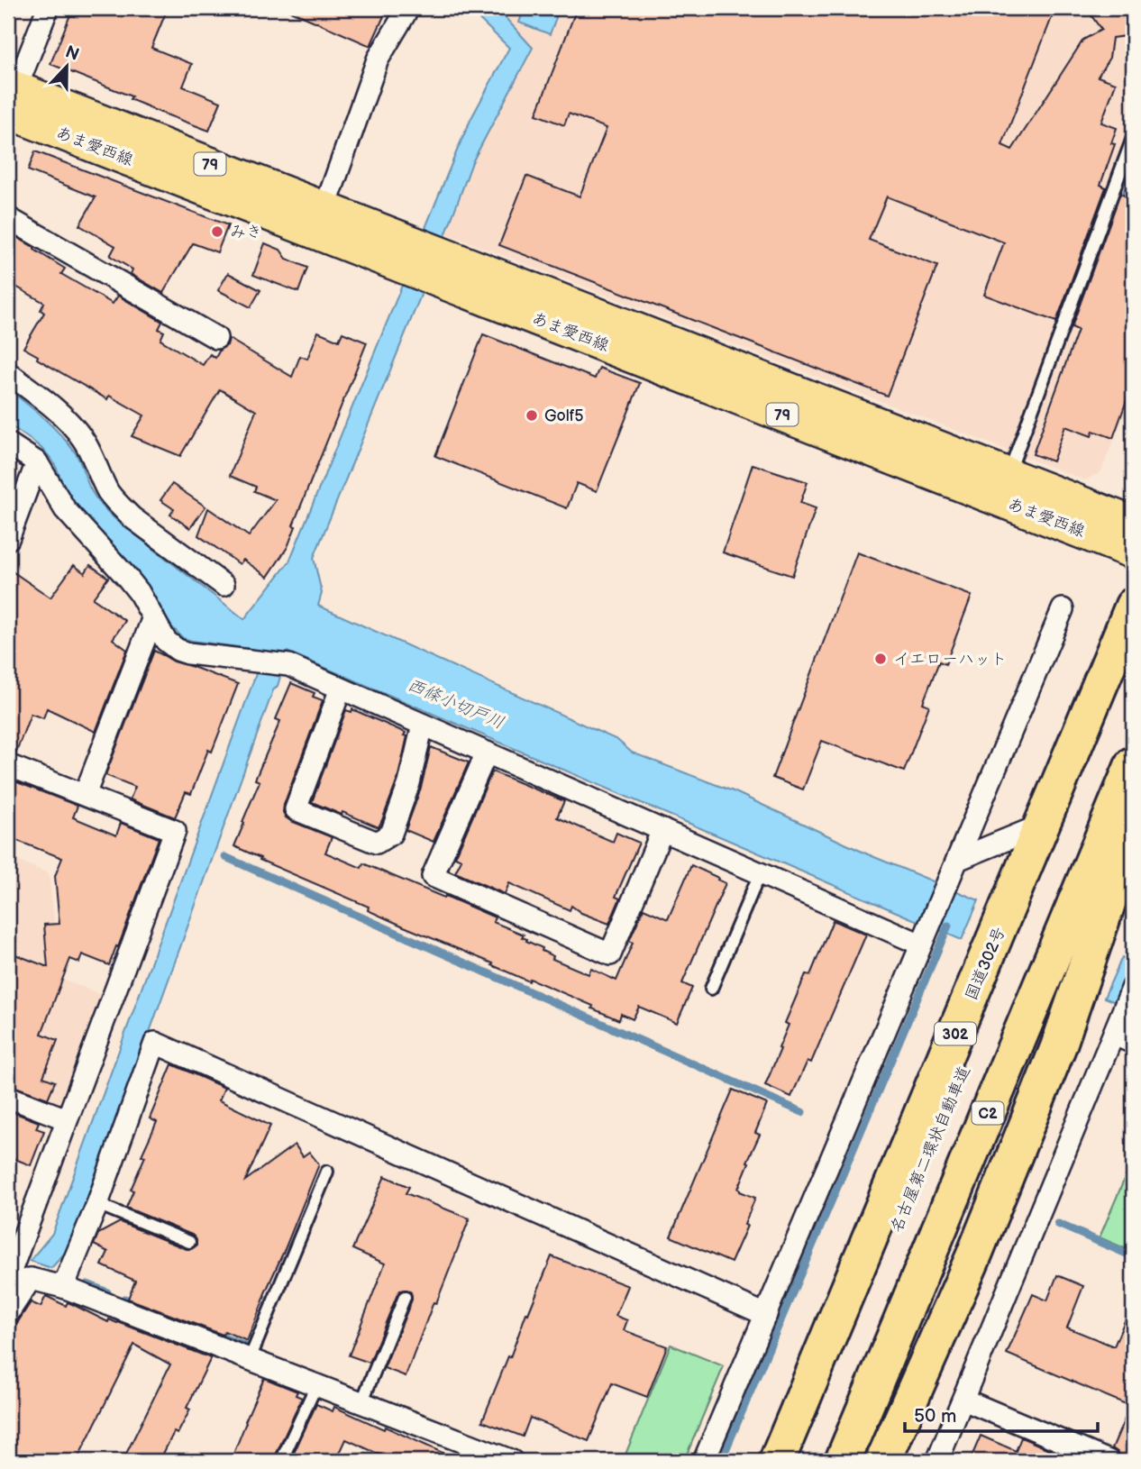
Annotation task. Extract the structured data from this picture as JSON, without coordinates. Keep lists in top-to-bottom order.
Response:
{
  "streets": {
    "highway": [
      "国道302号",
      "302",
      "C2",
      "名古屋第二環状自動車道"
    ],
    "main road": ["あま愛西線", "79"]
  },
  "water": ["西條小切戸川"],
  "places": ["みき", "Golf5", "イエローハット"],
  "scale_bar": "50 m",
  "north": "top"
}
